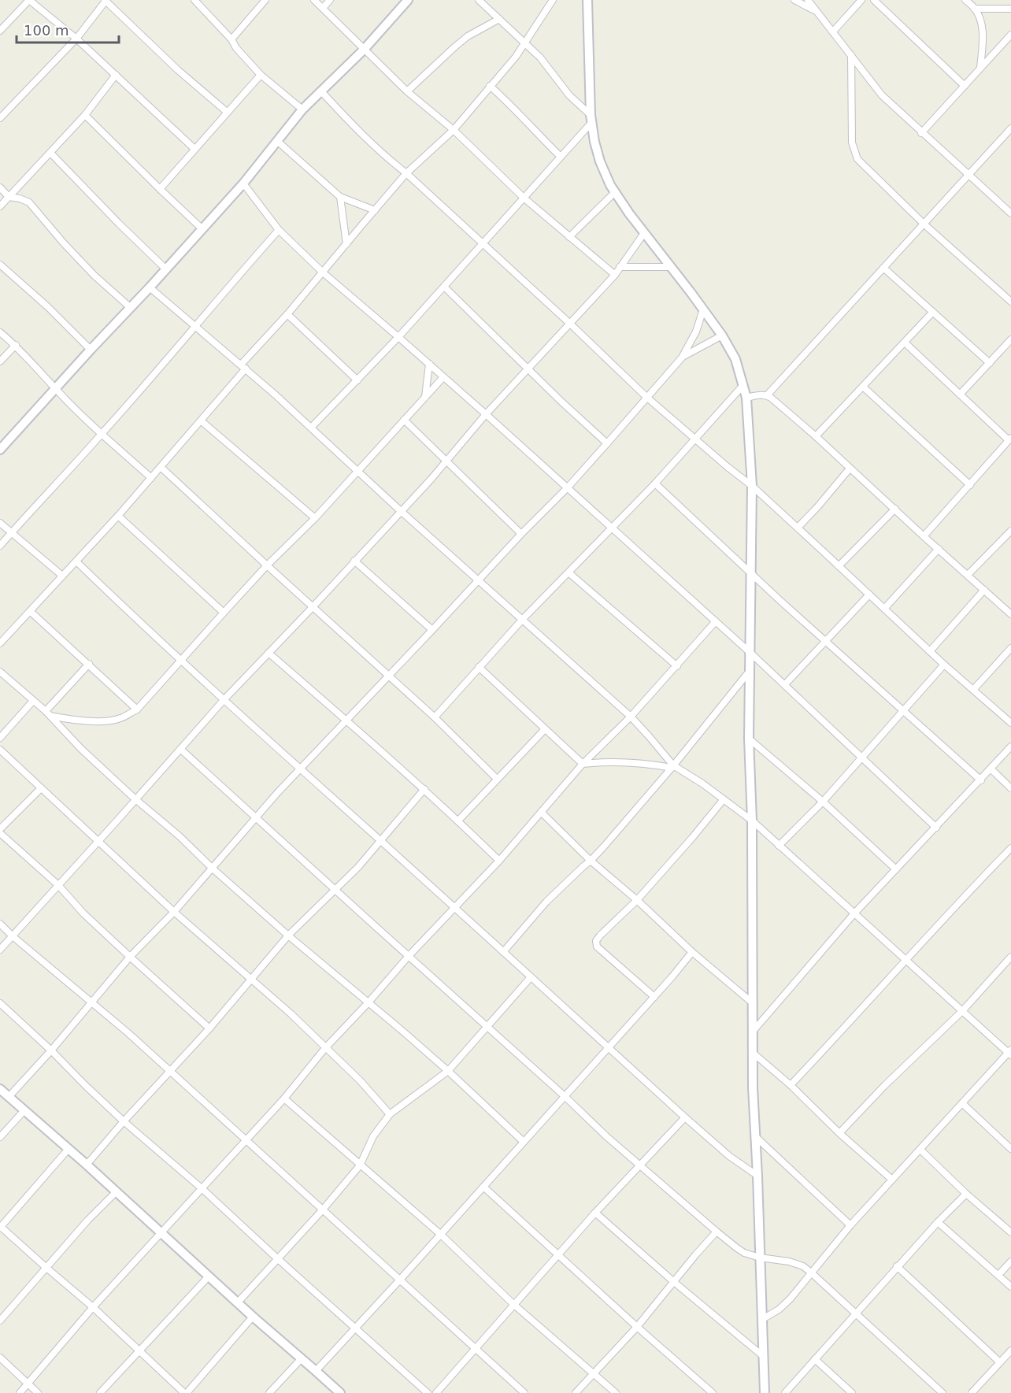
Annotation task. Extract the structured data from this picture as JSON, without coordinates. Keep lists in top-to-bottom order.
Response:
{
  "scale_bar": "100 m"
}
